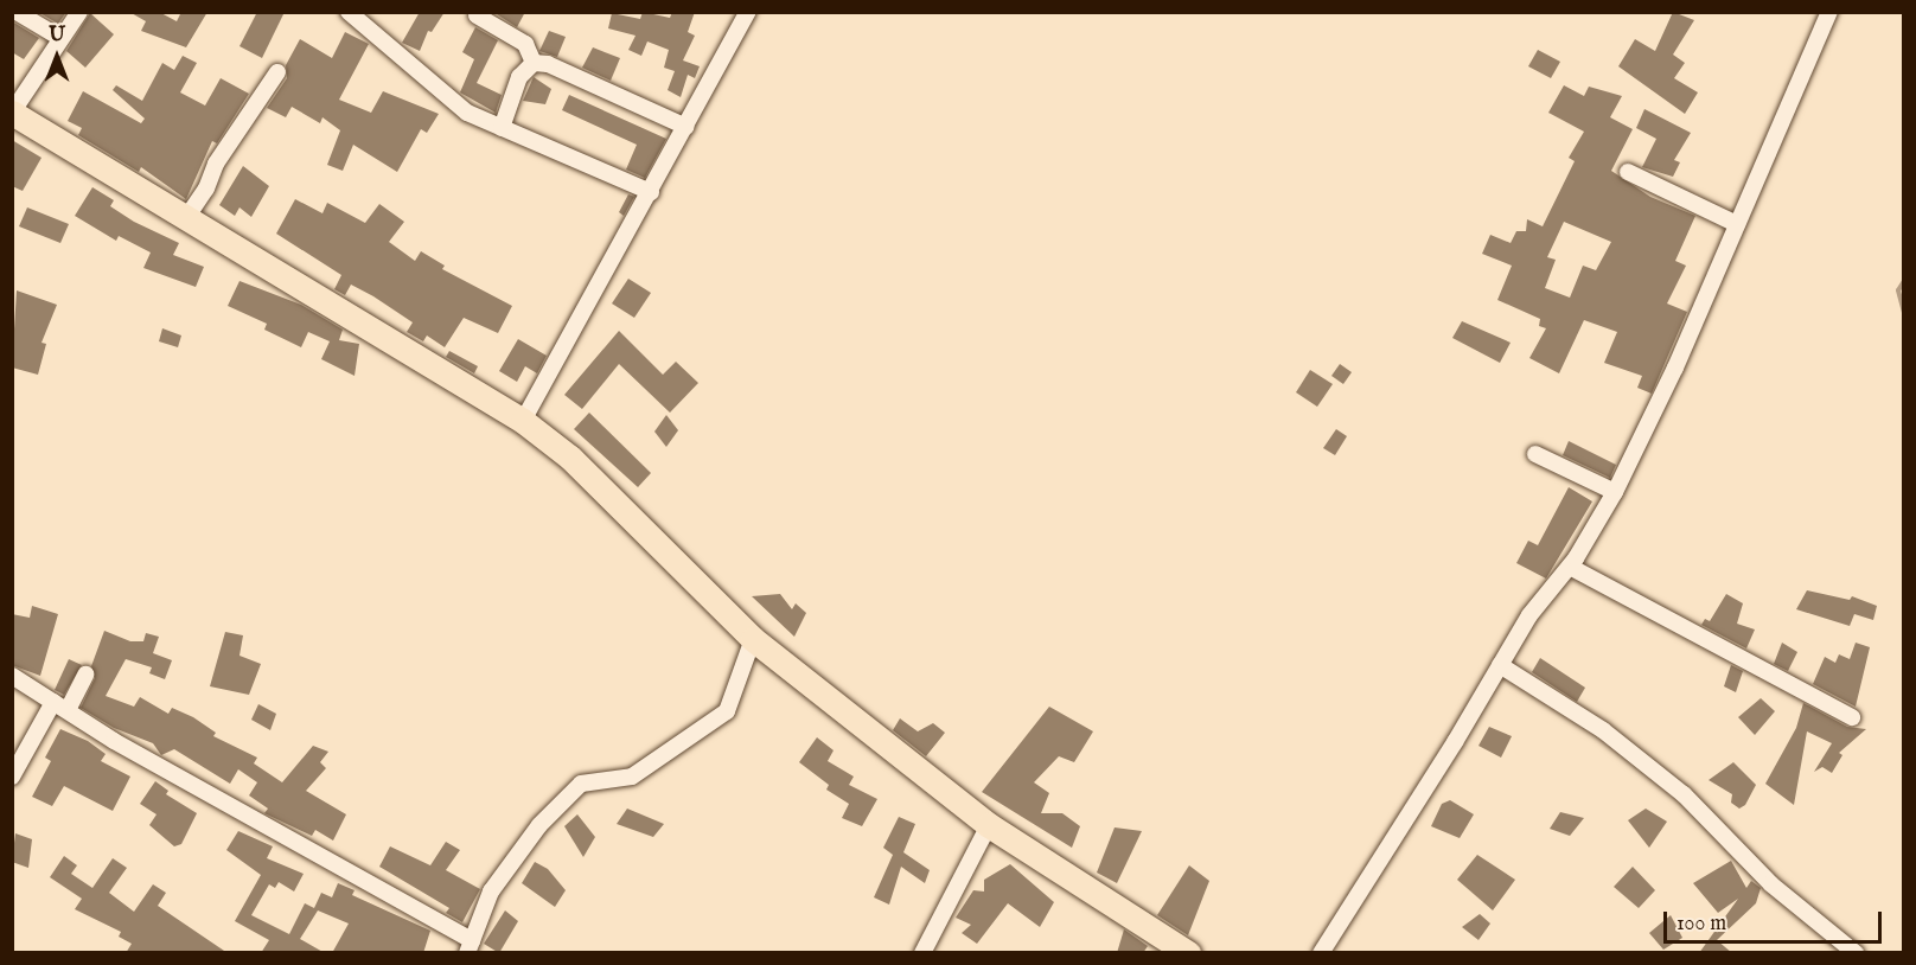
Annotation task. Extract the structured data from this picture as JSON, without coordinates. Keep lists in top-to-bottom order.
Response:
{
  "scale_bar": "100 m",
  "north": "top"
}
